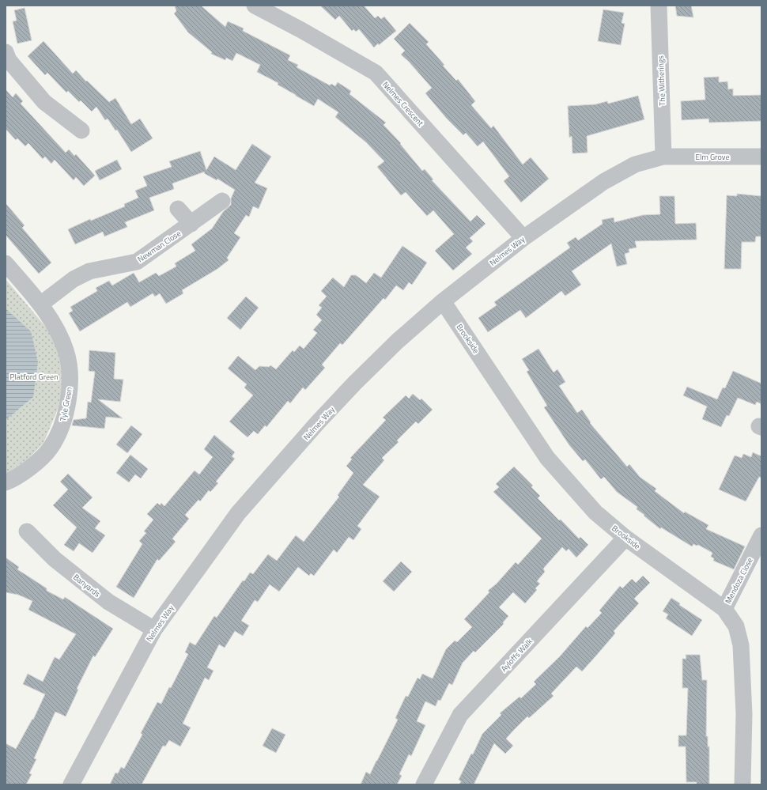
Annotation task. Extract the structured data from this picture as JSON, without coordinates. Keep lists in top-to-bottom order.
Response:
{
  "streets": {
    "street": [
      "The Witherings",
      "Nelmes Crescent",
      "Elm Grove",
      "Newman Close",
      "Nelmes Way",
      "Brookside",
      "Tyle Green",
      "Mendoza Close",
      "Banyards",
      "Ayloffs Walk"
    ]
  },
  "crossings": [
    ["The Witherings", "Elm Grove"],
    ["The Witherings", "Nelmes Way"],
    ["Nelmes Crescent", "Nelmes Way"],
    ["Elm Grove", "Nelmes Way"],
    ["Newman Close", "Tyle Green"],
    ["Nelmes Way", "Brookside"],
    ["Nelmes Way", "Banyards"],
    ["Brookside", "Mendoza Close"],
    ["Brookside", "Ayloffs Walk"]
  ],
  "parks": ["Platford Green"]
}
